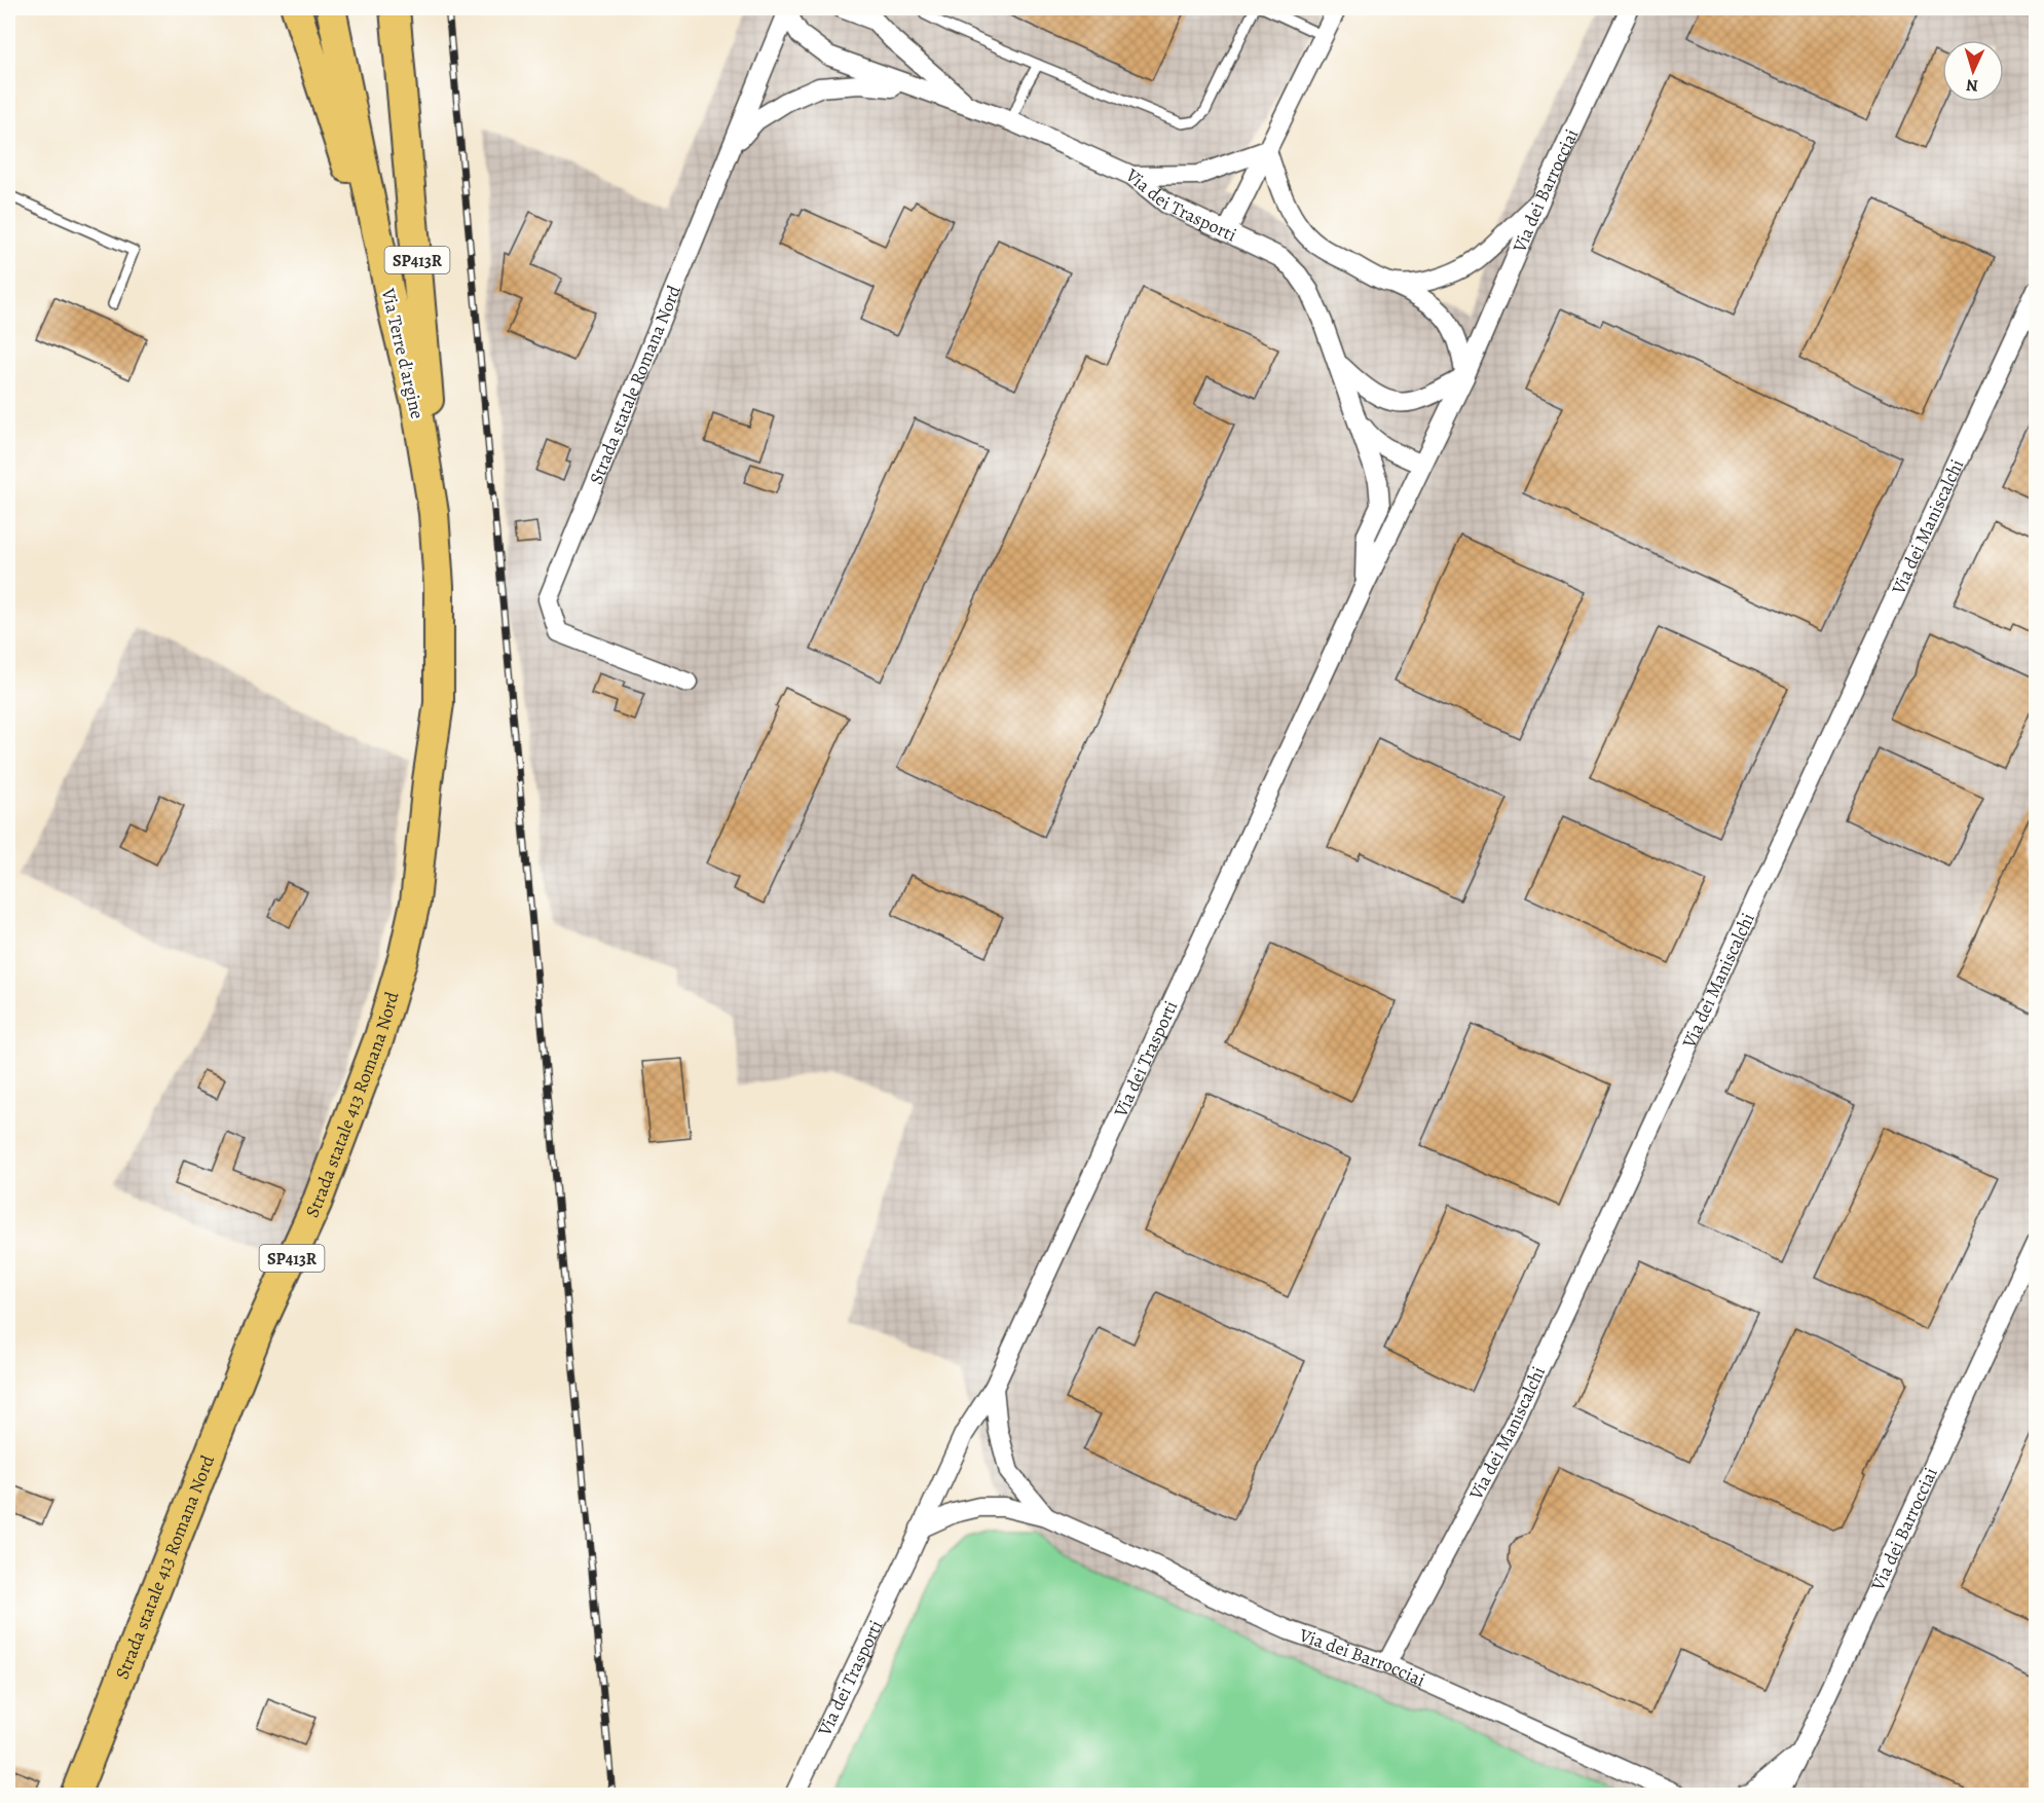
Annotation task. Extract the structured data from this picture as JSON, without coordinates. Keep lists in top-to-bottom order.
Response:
{
  "streets": {
    "main road": ["SP413R", "Via Terre d'argine", "Strada statale 413 Romana Nord"],
    "street": [
      "Via dei Barrocciai",
      "Via dei Trasporti",
      "Strada statale Romana Nord",
      "Via dei Maniscalchi"
    ]
  },
  "crossings": [
    ["Via dei Barrocciai", "Via dei Trasporti"],
    ["Via dei Barrocciai", "Via dei Maniscalchi"],
    ["Via dei Trasporti", "Strada statale Romana Nord"],
    ["SP413R", "Via Terre d'argine"],
    ["Via Terre d'argine", "Strada statale 413 Romana Nord"]
  ],
  "north": "bottom"
}
